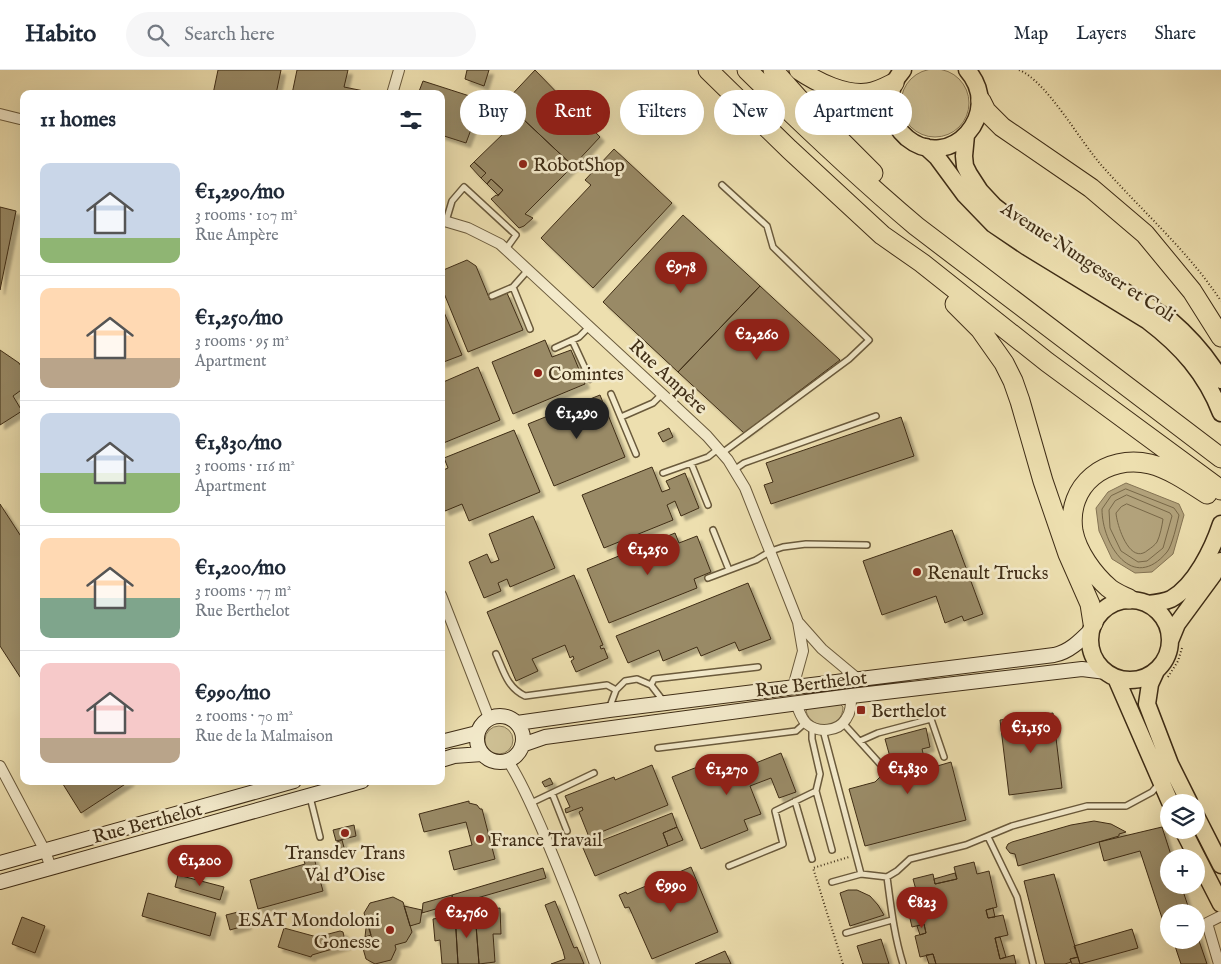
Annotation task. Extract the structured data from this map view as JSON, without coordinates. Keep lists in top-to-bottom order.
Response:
{
  "streets": {
    "main road": ["Avenue Nungesser et Coli", "Rue Berthelot"],
    "street": ["Rue Ampère"]
  },
  "crossings": [
    ["Rue Ampère", "Rue Berthelot"]
  ],
  "places": {
    "other": [
      "RobotShop",
      "Comintes",
      "Renault Trucks",
      "Transdev Trans Val d'Oise",
      "France Travail",
      "ESAT Mondoloni Gonesse"
    ],
    "transit": ["Berthelot"]
  },
  "page": {
    "header": "Habito",
    "search": "Search here",
    "nav": ["Map", "Layers", "Share"],
    "chip": [
      "Buy",
      "Rent",
      "Filters",
      "New",
      "Apartment"
    ],
    "heading": "11 homes",
    "list": [
      {
        "name": "€1,290/mo",
        "note": "3 rooms · 107 m² · Rue Ampère"
      },
      {
        "name": "€1,250/mo",
        "note": "3 rooms · 95 m² · Apartment"
      },
      {
        "name": "€1,830/mo",
        "note": "3 rooms · 116 m² · Apartment"
      },
      {
        "name": "€1,200/mo",
        "note": "3 rooms · 77 m² · Rue Berthelot"
      },
      {
        "name": "€990/mo",
        "note": "2 rooms · 70 m² · Rue de la Malmaison"
      }
    ],
    "price": [
      "€978",
      "€2,260",
      "€1,290",
      "€1,250",
      "€1,150",
      "€1,830",
      "€1,270",
      "€1,200",
      "€990",
      "€823",
      "€2,760"
    ],
    "map_buttons": ["+", "−"]
  }
}
